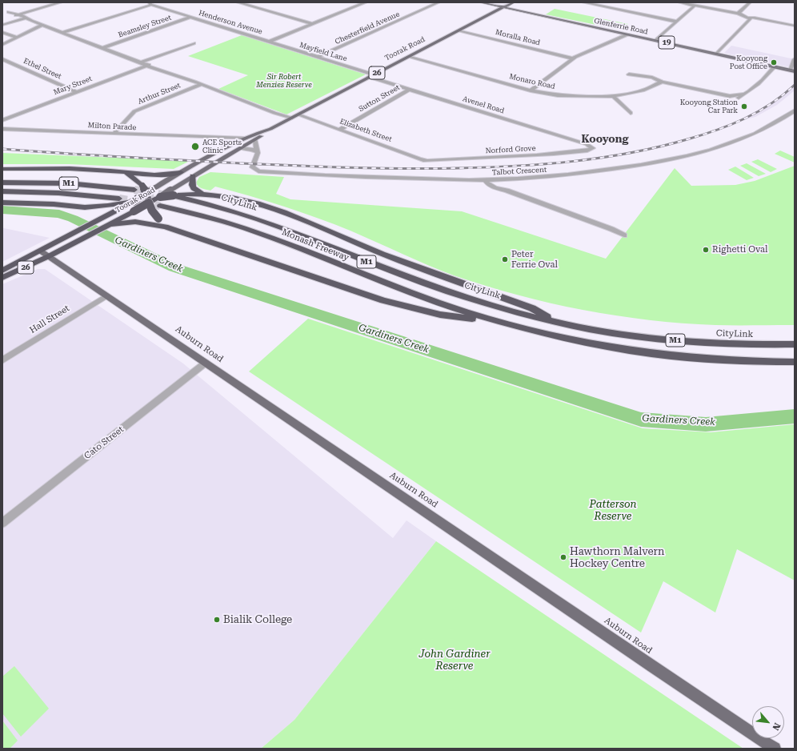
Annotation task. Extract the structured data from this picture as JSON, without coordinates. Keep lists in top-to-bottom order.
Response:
{
  "streets": {
    "highway": [
      "Toorak Road",
      "26",
      "M1",
      "CityLink",
      "Monash Freeway"
    ],
    "main road": ["Glenferrie Road", "19", "Auburn Road"],
    "street": [
      "Henderson Avenue",
      "Beamsley Street",
      "Chesterfield Avenue",
      "Moralla Road",
      "Mayfield Lane",
      "Ethel Street",
      "Monaro Road",
      "Mary Street",
      "Arthur Street",
      "Sutton Street",
      "Avenel Road",
      "Milton Parade",
      "Elizabeth Street",
      "Norford Grove",
      "Talbot Crescent",
      "Hall Street",
      "Cato Street"
    ]
  },
  "crossings": [
    ["Henderson Avenue", "Beamsley Street"],
    ["Henderson Avenue", "Mayfield Lane"],
    ["Glenferrie Road", "Toorak Road"],
    ["Glenferrie Road", "Monaro Road"],
    ["Chesterfield Avenue", "Mayfield Lane"],
    ["Moralla Road", "Toorak Road"],
    ["Toorak Road", "Mayfield Lane"],
    ["Toorak Road", "Monaro Road"],
    ["Toorak Road", "Avenel Road"],
    ["Toorak Road", "Milton Parade"],
    ["Toorak Road", "Elizabeth Street"],
    ["Toorak Road", "Auburn Road"],
    ["Ethel Street", "Mary Street"],
    ["Arthur Street", "Milton Parade"],
    ["Sutton Street", "Avenel Road"],
    ["Sutton Street", "Elizabeth Street"],
    ["Avenel Road", "Norford Grove"],
    ["Elizabeth Street", "Norford Grove"],
    ["M1", "Monash Freeway"],
    ["Hall Street", "Auburn Road"],
    ["Auburn Road", "Cato Street"]
  ],
  "districts": ["Kooyong"],
  "water": ["Gardiners Creek"],
  "parks": ["Sir Robert Menzies Reserve", "Patterson Reserve", "John Gardiner Reserve"],
  "places": [
    "Kooyong Post Office",
    "Kooyong Station Car Park",
    "ACE Sports Clinic",
    "Righetti Oval",
    "Peter Ferrie Oval",
    "Hawthorn Malvern Hockey Centre",
    "Bialik College"
  ],
  "north": "bottom right"
}
